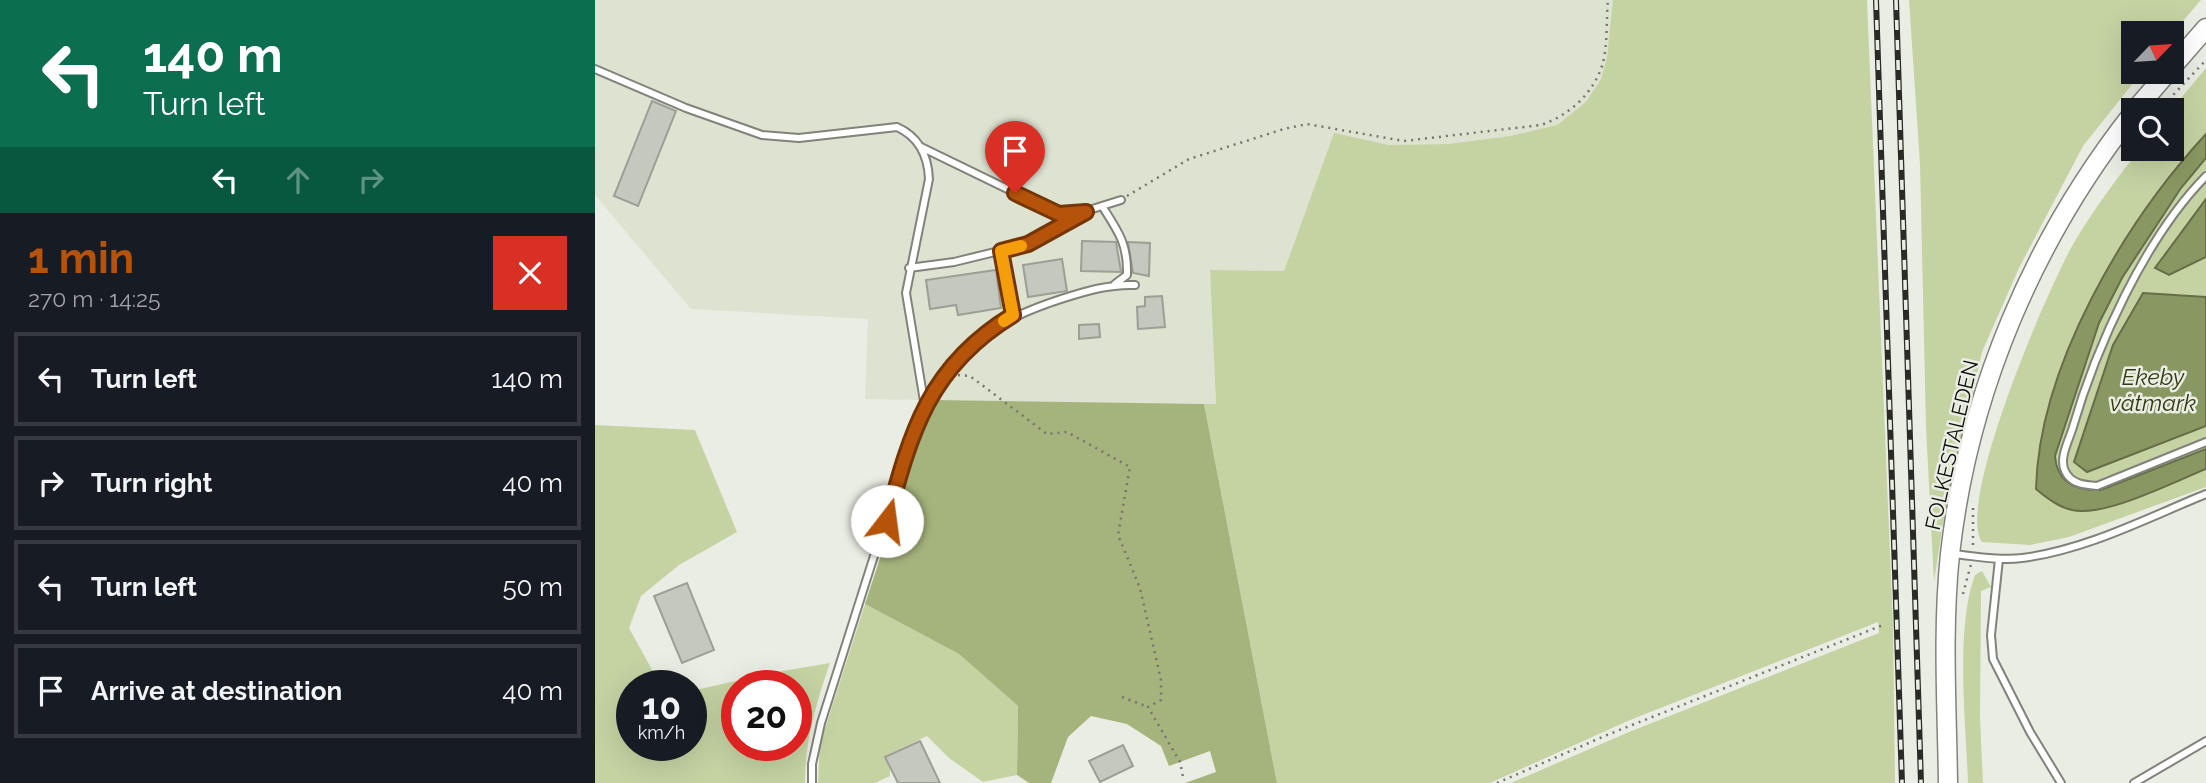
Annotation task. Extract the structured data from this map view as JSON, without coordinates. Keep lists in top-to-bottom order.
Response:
{
  "streets": {
    "main road": ["FOLKESTALEDEN"]
  },
  "water": ["Ekeby våtmark"],
  "north": "top right",
  "page": {
    "turn": ["140 m", "Turn left"],
    "heading": ["1 min", "270 m · 14:25"],
    "list": [
      {
        "name": "Turn left",
        "value": "140 m"
      },
      {
        "name": "Turn right",
        "value": "40 m"
      },
      {
        "name": "Turn left",
        "value": "50 m"
      },
      {
        "name": "Arrive at destination",
        "value": "40 m"
      }
    ],
    "speed": "10 km/h",
    "limit": "20"
  }
}
